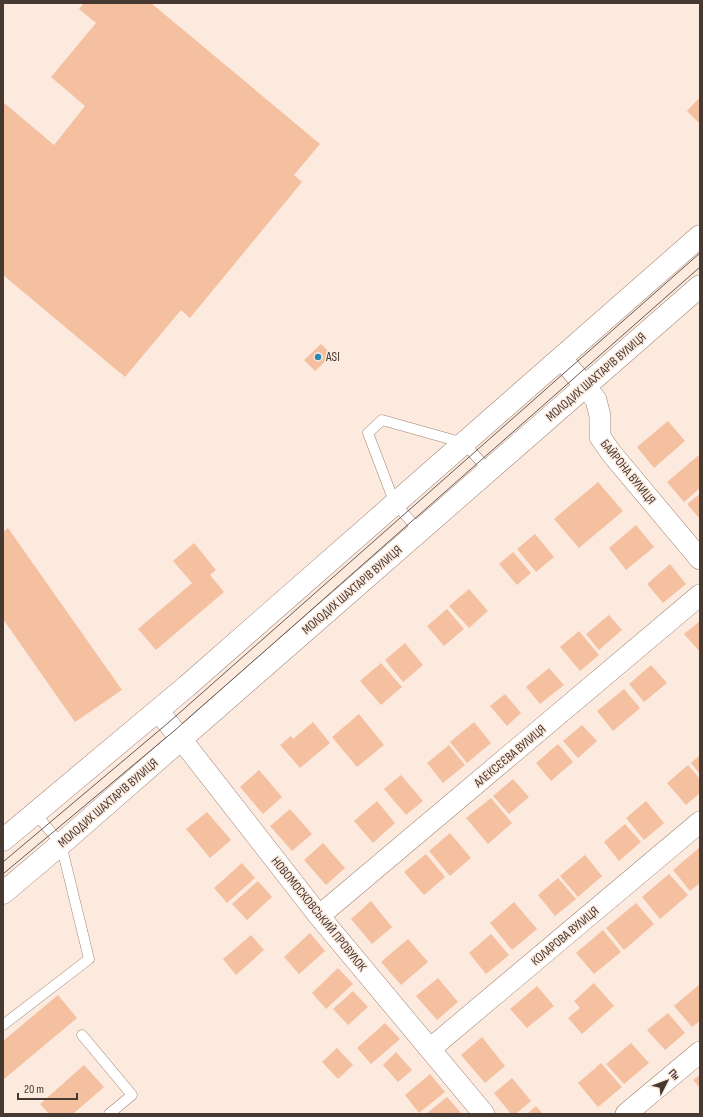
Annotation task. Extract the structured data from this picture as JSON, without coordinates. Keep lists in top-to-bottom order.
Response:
{
  "streets": {
    "main road": ["МОЛОДИХ ШАХТАРІВ ВУЛИЦЯ"],
    "street": [
      "БАЙРОНА ВУЛИЦЯ",
      "АЛЕКСЄЄВА ВУЛИЦЯ",
      "НОВОМОСКОВСЬКИЙ ПРОВУЛОК",
      "КОЛАРОВА ВУЛИЦЯ"
    ]
  },
  "crossings": [
    ["МОЛОДИХ ШАХТАРІВ ВУЛИЦЯ", "БАЙРОНА ВУЛИЦЯ"],
    ["МОЛОДИХ ШАХТАРІВ ВУЛИЦЯ", "НОВОМОСКОВСЬКИЙ ПРОВУЛОК"],
    ["АЛЕКСЄЄВА ВУЛИЦЯ", "НОВОМОСКОВСЬКИЙ ПРОВУЛОК"],
    ["НОВОМОСКОВСЬКИЙ ПРОВУЛОК", "КОЛАРОВА ВУЛИЦЯ"]
  ],
  "places": ["ASI"],
  "scale_bar": "20 m",
  "north": "top right"
}
